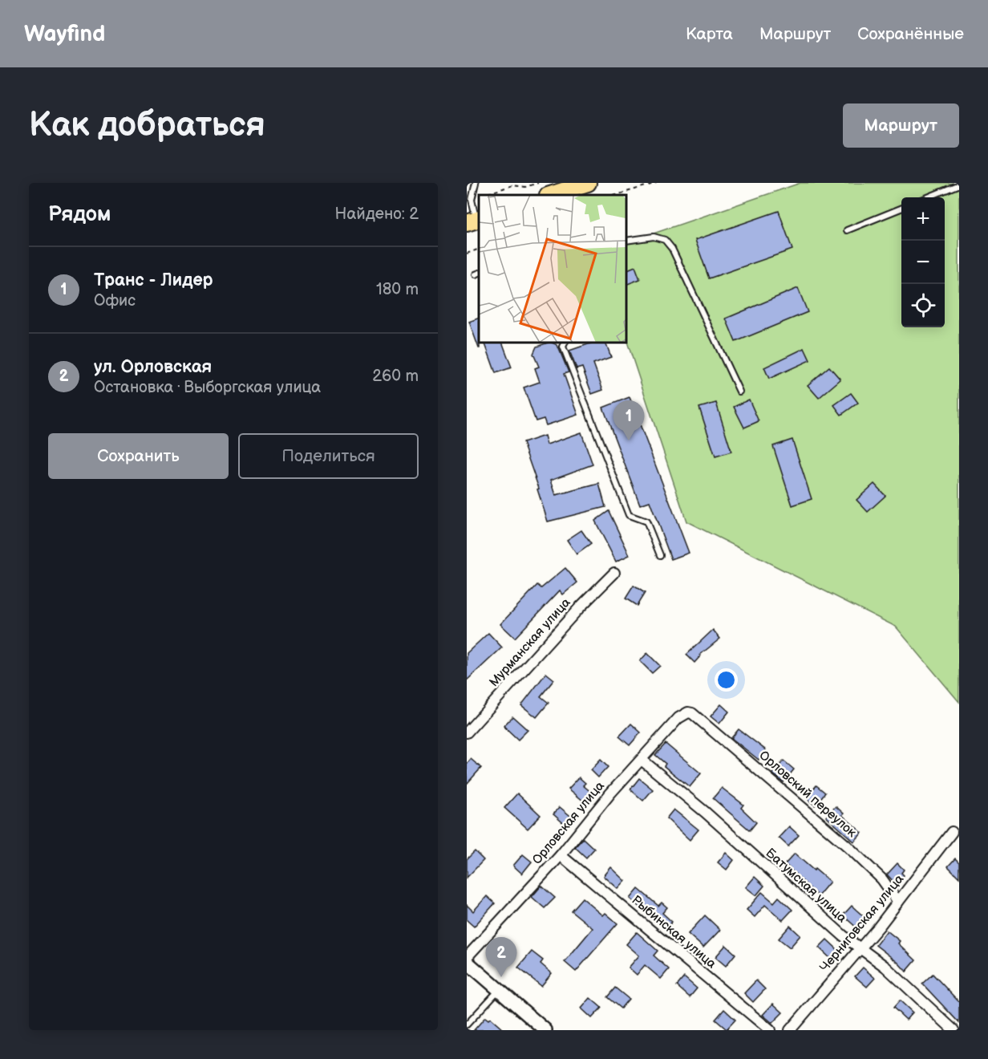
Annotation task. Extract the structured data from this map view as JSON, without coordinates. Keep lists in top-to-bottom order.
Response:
{
  "streets": {
    "street": [
      "Мурманская улица",
      "Орловский переулок",
      "Орловская улица",
      "Батумская улица",
      "Черниговская улица",
      "Рыбинская улица"
    ]
  },
  "crossings": [
    ["Орловский переулок", "Орловская улица"],
    ["Орловский переулок", "Черниговская улица"],
    ["Орловская улица", "Батумская улица"],
    ["Орловская улица", "Рыбинская улица"],
    ["Батумская улица", "Черниговская улица"]
  ],
  "page": {
    "header": "Wayfind",
    "nav": ["Карта", "Маршрут", "Сохранённые"],
    "buttons": [
      "Маршрут",
      ["Сохранить", "Поделиться"]
    ],
    "title": "Как добраться",
    "heading": ["Рядом", "Найдено: 2"],
    "map_buttons": ["+", "−"],
    "list": [
      {
        "mark": "1",
        "name": "Транс - Лидер",
        "note": "Офис",
        "value": "180 m"
      },
      {
        "mark": "2",
        "name": "ул. Орловская",
        "note": "Остановка · Выборгская улица",
        "value": "260 m"
      }
    ],
    "pins": ["1", "2"]
  }
}
